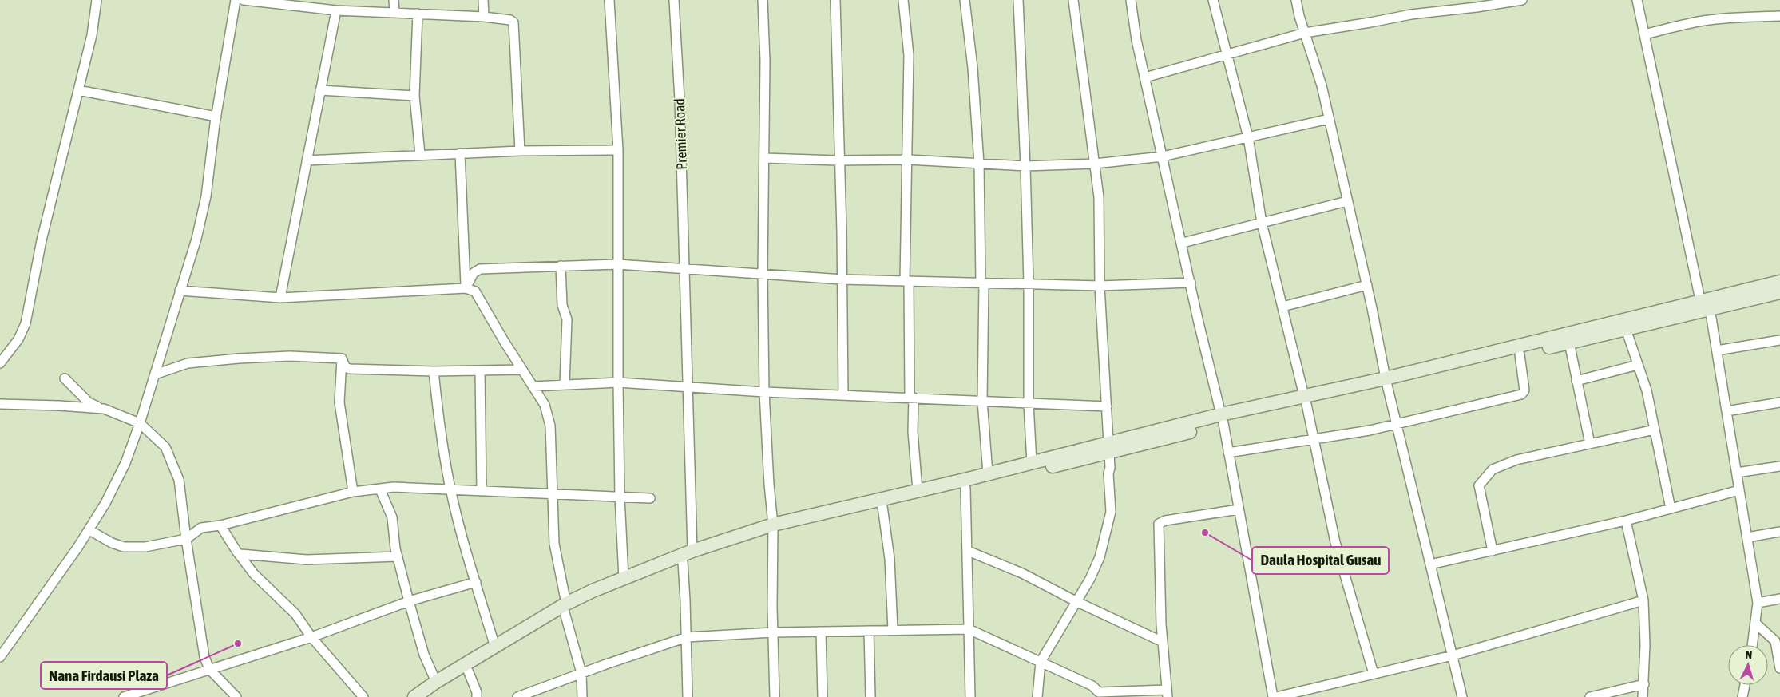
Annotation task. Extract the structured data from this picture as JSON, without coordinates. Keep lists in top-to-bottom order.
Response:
{
  "streets": {
    "street": ["Premier Road"]
  },
  "places": ["Daula Hospital Gusau", "Nana Firdausi Plaza"],
  "north": "top"
}
